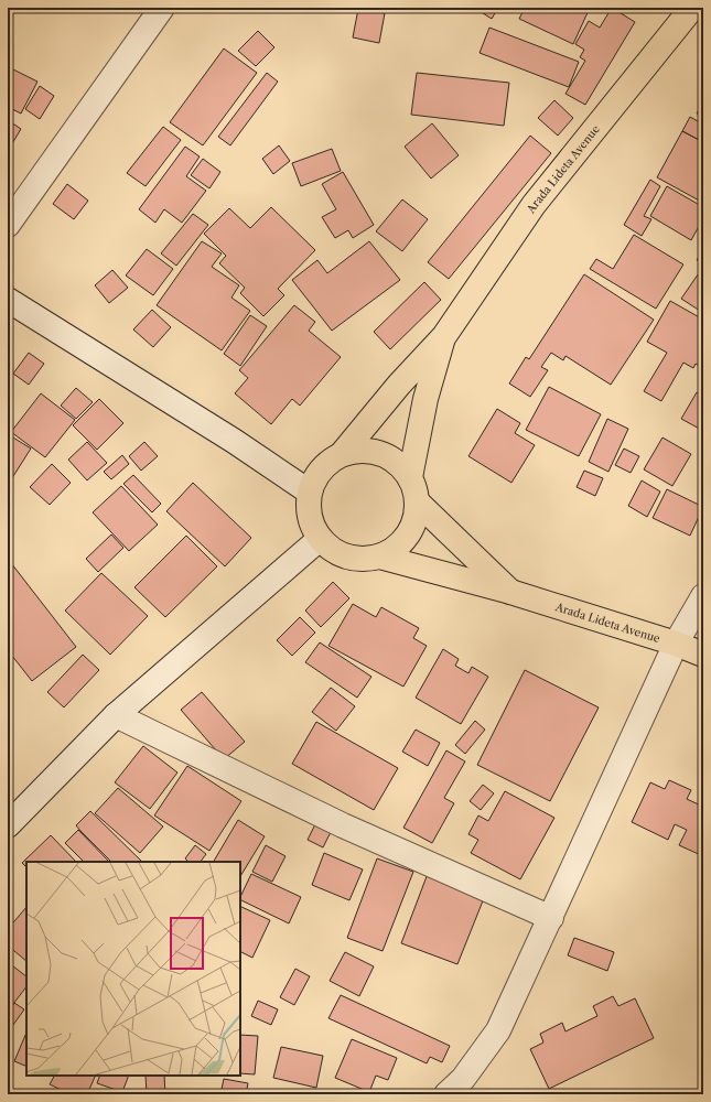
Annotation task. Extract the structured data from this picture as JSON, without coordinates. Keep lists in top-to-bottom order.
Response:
{
  "streets": {
    "highway": ["Arada Lideta Avenue"]
  }
}
